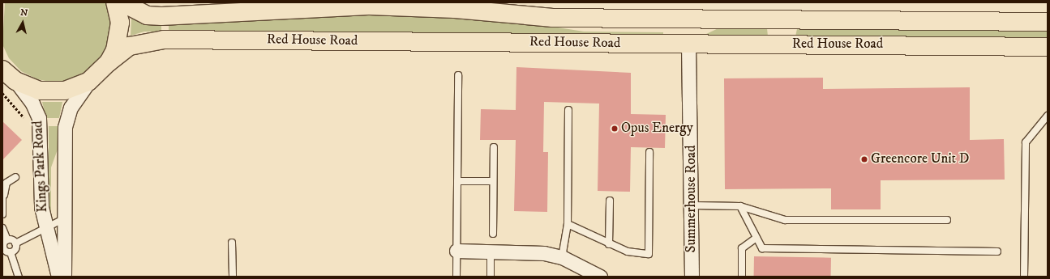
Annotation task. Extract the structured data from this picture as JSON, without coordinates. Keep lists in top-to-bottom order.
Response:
{
  "streets": {
    "main road": ["Red House Road"],
    "street": ["Kings Park Road", "Summerhouse Road"]
  },
  "crossings": [
    ["Red House Road", "Kings Park Road"],
    ["Red House Road", "Summerhouse Road"]
  ],
  "places": ["Opus Energy", "Greencore Unit D"],
  "north": "top"
}
